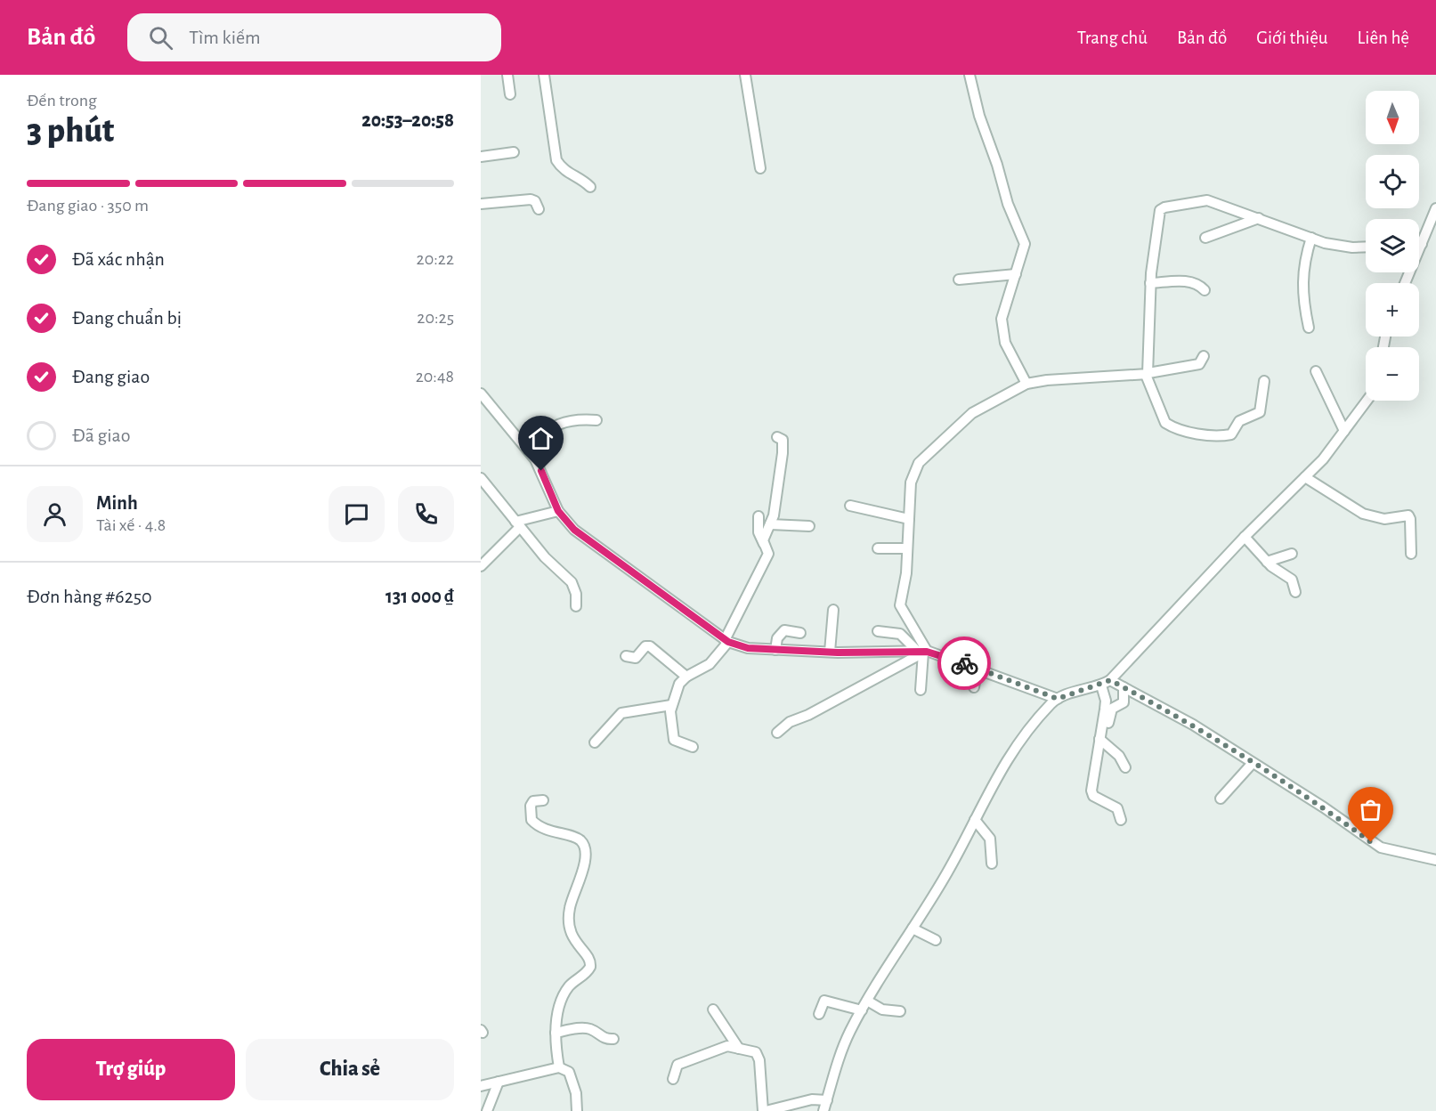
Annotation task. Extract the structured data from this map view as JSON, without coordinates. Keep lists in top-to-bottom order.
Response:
{
  "north": "bottom",
  "page": {
    "header": "Bản đồ",
    "search": "Tìm kiếm",
    "nav": [
      "Trang chủ",
      "Bản đồ",
      "Giới thiệu",
      "Liên hệ"
    ],
    "heading": ["3 phút", "Đến trong", "20:53–20:58"],
    "panel": [
      "Minh",
      "Tài xế · 4.8",
      "Đơn hàng #6250",
      "131 000 ₫"
    ],
    "map_buttons": ["+", "−"],
    "bar": "Đang giao · 350 m",
    "list": [
      ["Đã xác nhận", "20:22"],
      ["Đang chuẩn bị", "20:25"],
      ["Đang giao", "20:48"],
      "Đã giao"
    ],
    "buttons": ["Trợ giúp", "Chia sẻ"]
  }
}
